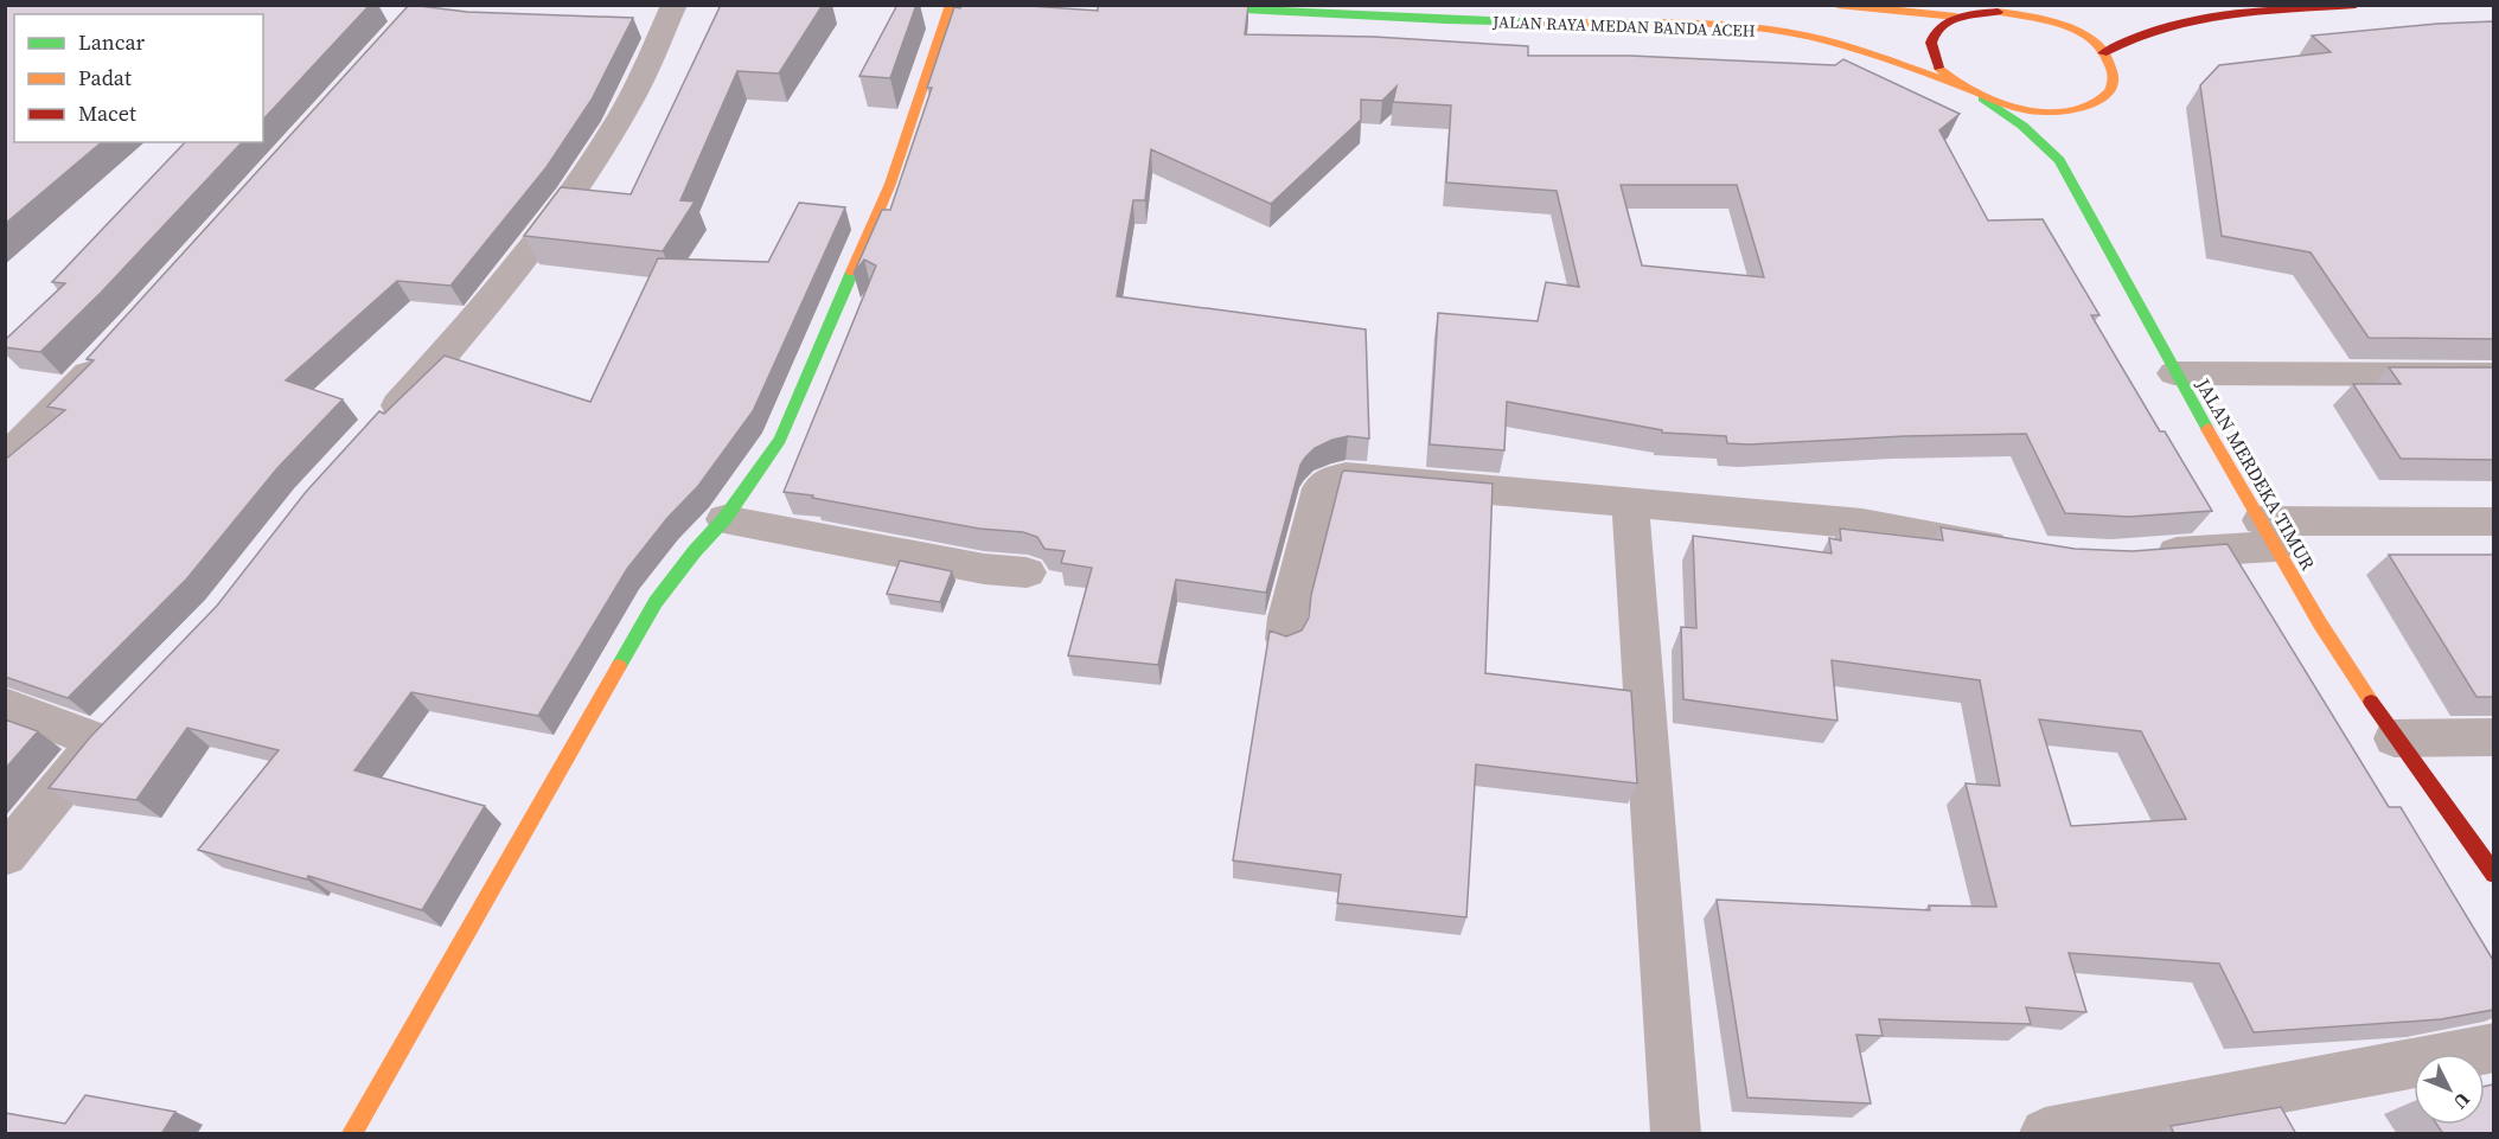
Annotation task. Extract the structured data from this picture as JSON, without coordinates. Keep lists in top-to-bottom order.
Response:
{
  "streets": {
    "main road": ["JALAN RAYA MEDAN BANDA ACEH", "JALAN MERDEKA TIMUR"]
  },
  "legend": ["Lancar", "Padat", "Macet"],
  "north": "bottom right"
}
